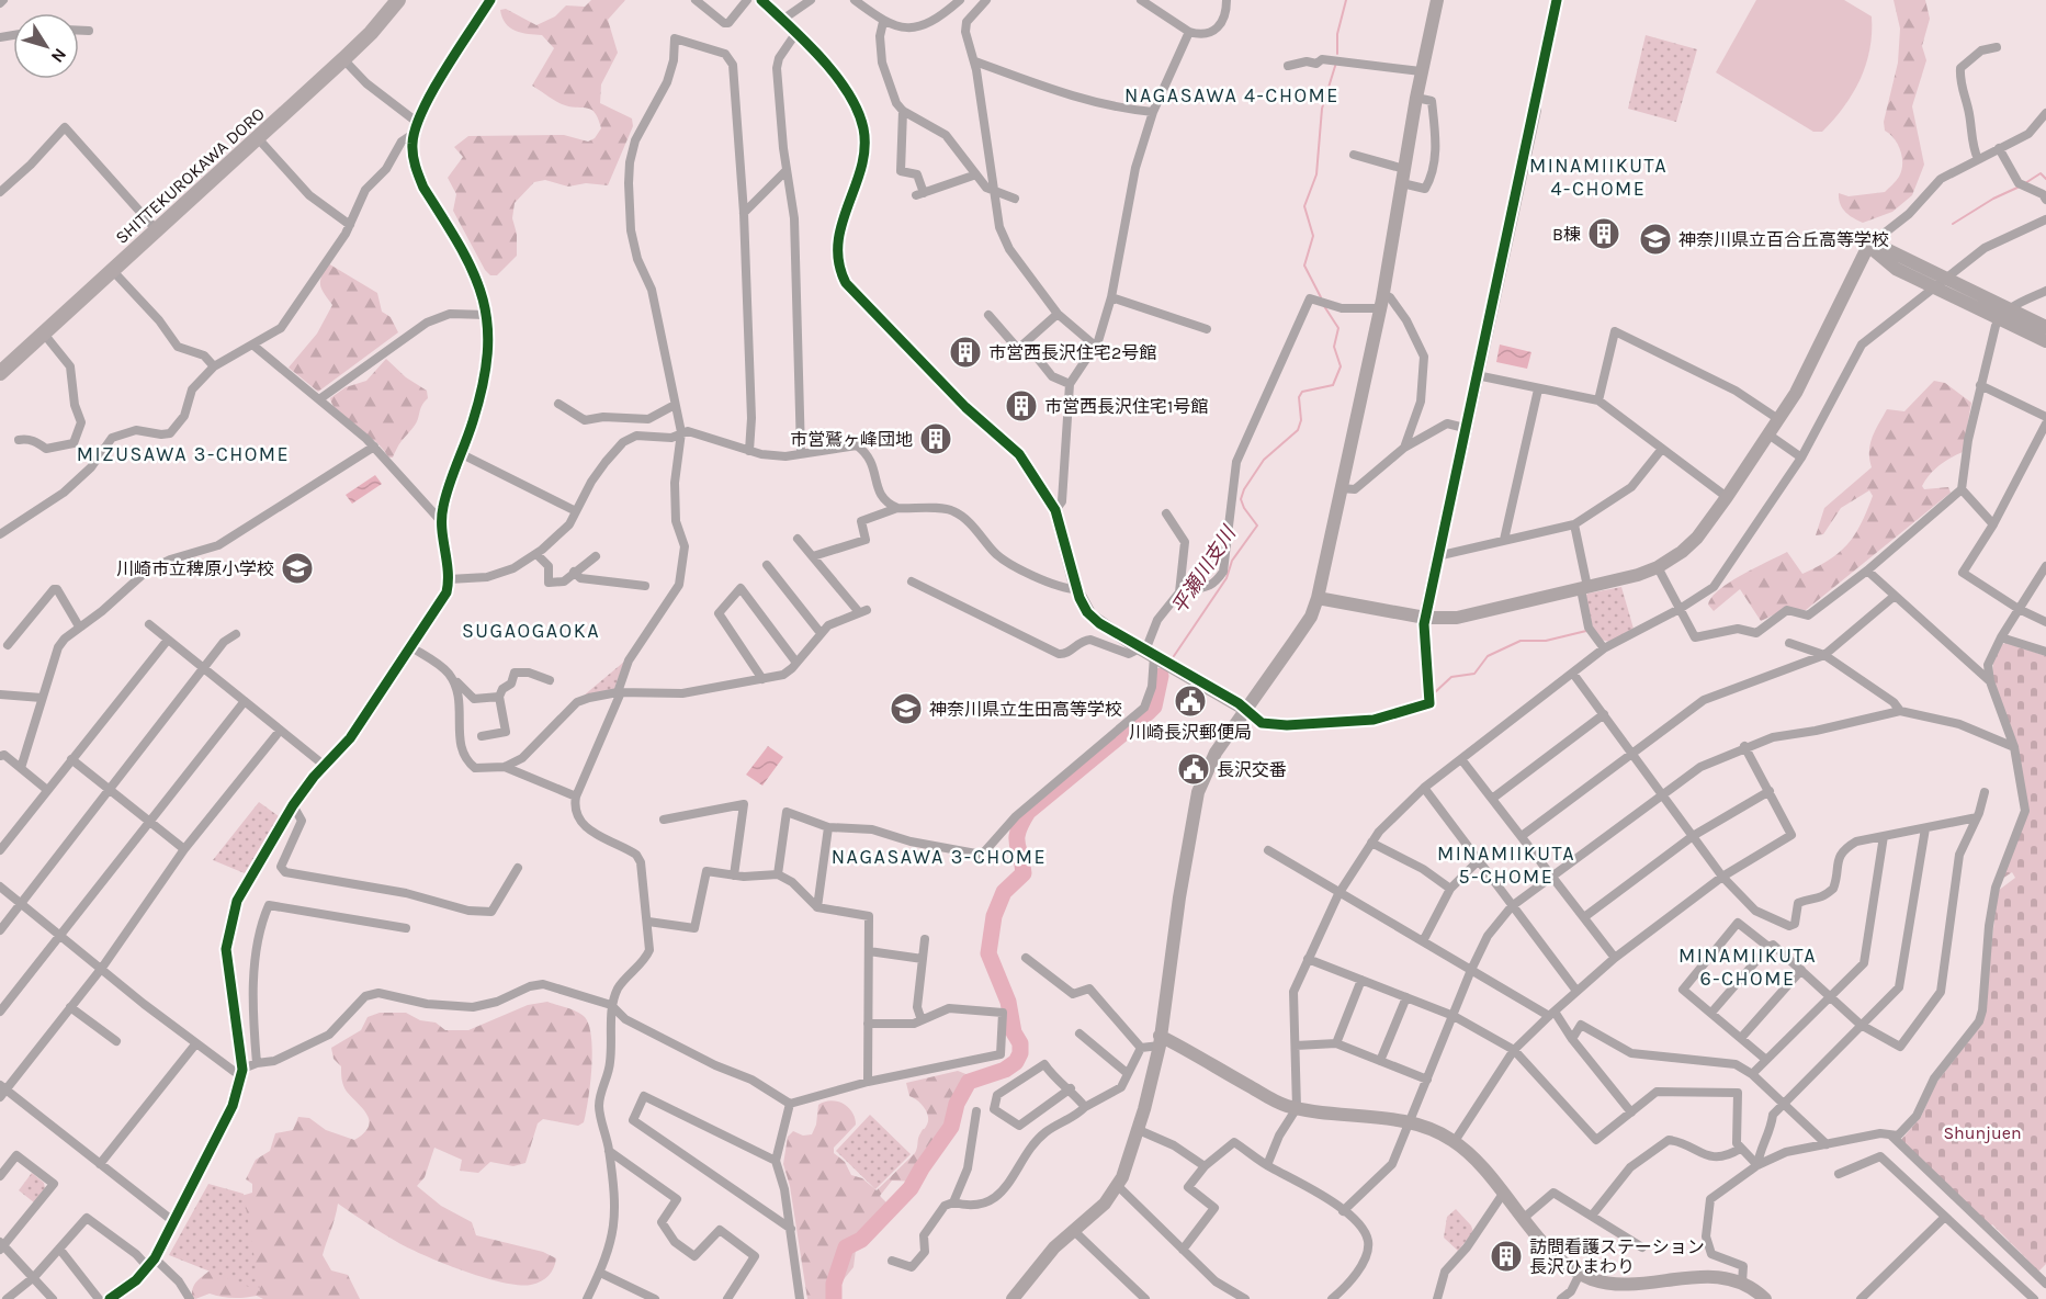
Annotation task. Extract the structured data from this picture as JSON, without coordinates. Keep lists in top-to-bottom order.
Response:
{
  "streets": {
    "main road": ["SHITTEKUROKAWA DORO"]
  },
  "districts": [
    "NAGASAWA 4-CHOME",
    "MINAMIIKUTA 4-CHOME",
    "MIZUSAWA 3-CHOME",
    "SUGAOGAOKA",
    "MINAMIIKUTA 5-CHOME",
    "NAGASAWA 3-CHOME",
    "MINAMIIKUTA 6-CHOME"
  ],
  "water": ["平瀬川支川"],
  "parks": ["Shunjuen"],
  "places": {
    "building": [
      "B棟",
      "市営西長沢住宅2号館",
      "市営西長沢住宅1号館",
      "市営鷲ヶ峰団地",
      "訪問看護ステーション 長沢ひまわり"
    ],
    "school or university": ["神奈川県立百合丘高等学校", "川崎市立稗原小学校", "神奈川県立生田高等学校"],
    "public building": ["川崎長沢郵便局", "長沢交番"]
  },
  "north": "bottom right"
}
